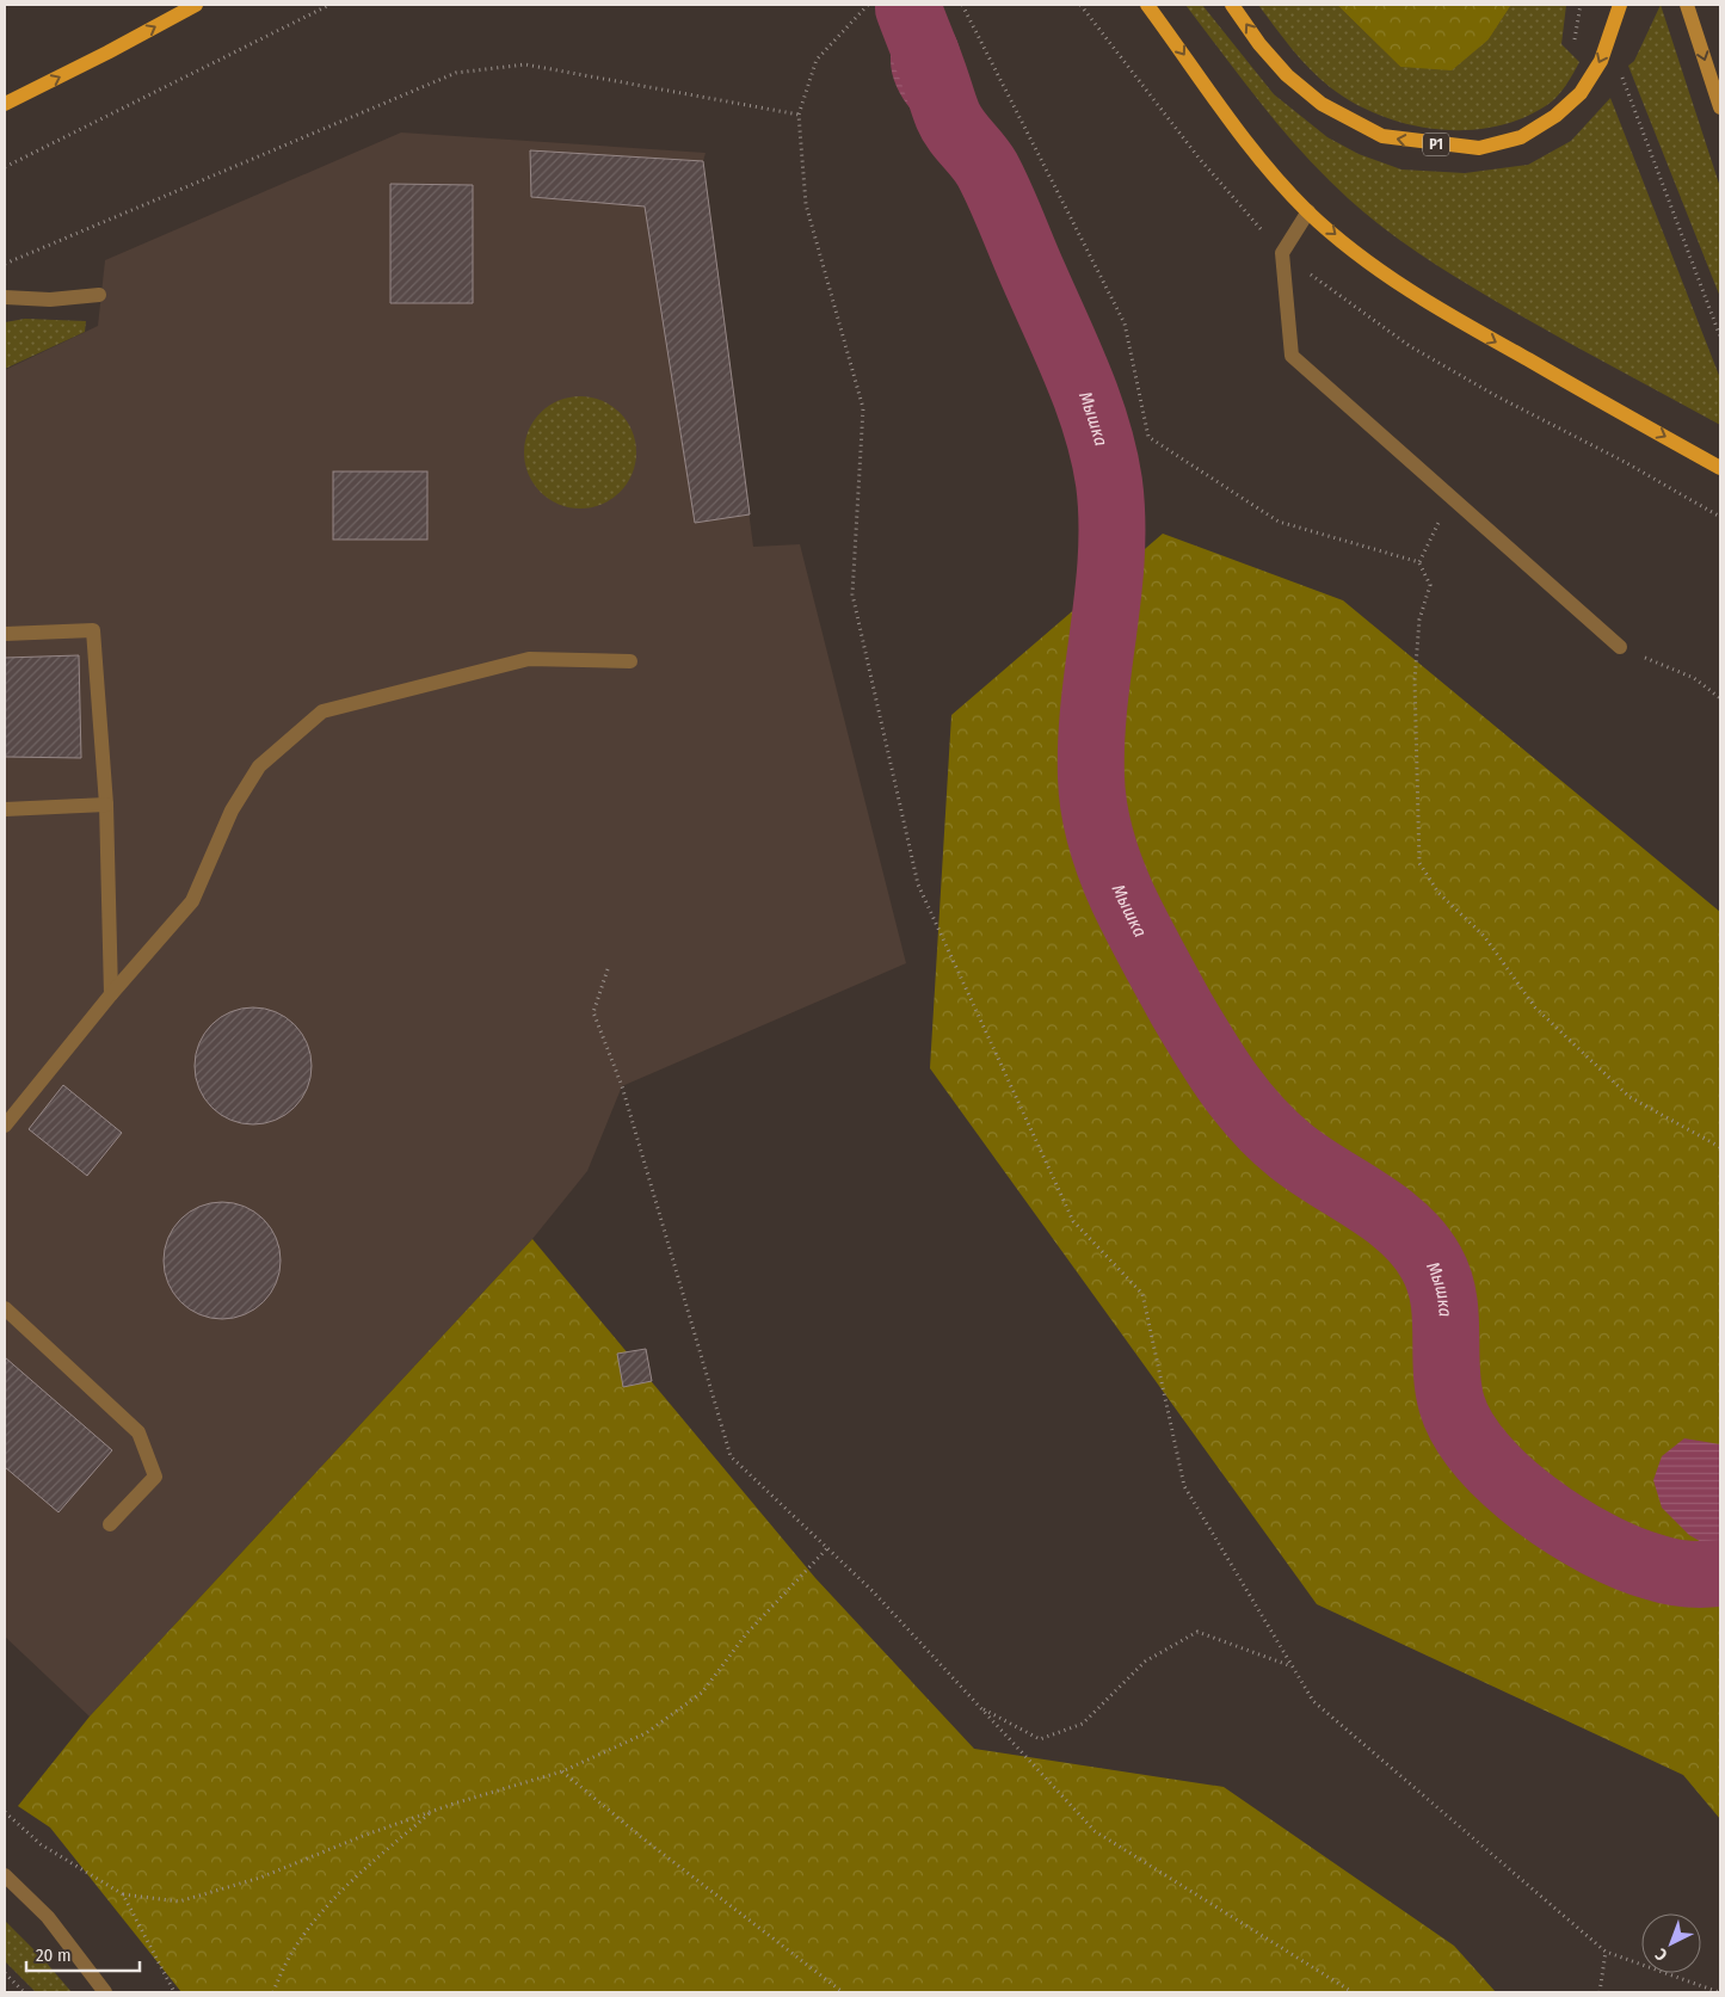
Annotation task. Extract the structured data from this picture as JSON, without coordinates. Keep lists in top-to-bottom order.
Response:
{
  "streets": {
    "main road": ["Р1"]
  },
  "water": ["Мышка"],
  "scale_bar": "20 m",
  "north": "bottom left"
}
